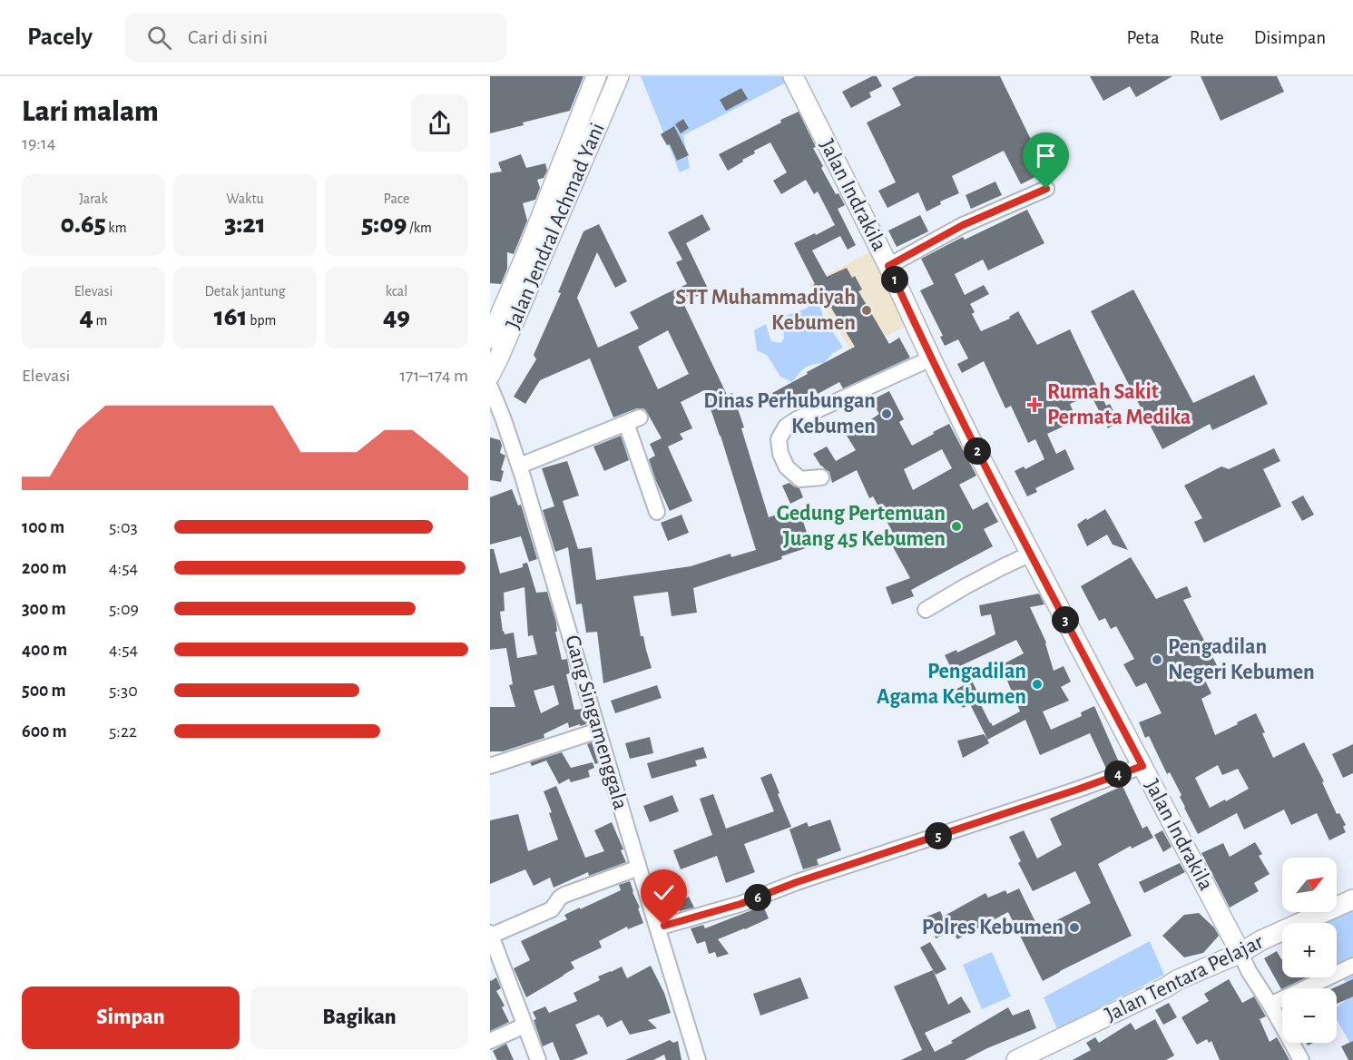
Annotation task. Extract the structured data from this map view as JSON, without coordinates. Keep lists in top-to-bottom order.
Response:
{
  "streets": {
    "main road": ["Jalan Indrakila", "Jalan Jendral Achmad Yani", "Jalan Tentara Pelajar"],
    "street": ["Gang Singamenggala"]
  },
  "crossings": [
    ["Jalan Indrakila", "Jalan Tentara Pelajar"]
  ],
  "places": {
    "other": [
      "STT Muhammadiyah Kebumen",
      "Dinas Perhubungan Kebumen",
      "Gedung Pertemuan Juang 45 Kebumen",
      "Pengadilan Negeri Kebumen",
      "Pengadilan Agama Kebumen",
      "Polres Kebumen"
    ],
    "health": ["Rumah Sakit Permata Medika"]
  },
  "north": "top right",
  "page": {
    "header": "Pacely",
    "search": "Cari di sini",
    "nav": ["Peta", "Rute", "Disimpan"],
    "heading": ["Lari malam", "19:14"],
    "stats": [
      ["Jarak", "0.65 km"],
      ["Waktu", "3:21"],
      ["Pace", "5:09 /km"],
      ["Elevasi", "4 m"],
      ["Detak jantung", "161 bpm"],
      ["kcal", "49"]
    ],
    "pins": [
      "1",
      "2",
      "3",
      "4",
      "5",
      "6"
    ],
    "chart": ["Elevasi", "171–174 m"],
    "list": [
      {
        "name": "100 m",
        "note": "5:03"
      },
      {
        "name": "200 m",
        "note": "4:54"
      },
      {
        "name": "300 m",
        "note": "5:09"
      },
      {
        "name": "400 m",
        "note": "4:54"
      },
      {
        "name": "500 m",
        "note": "5:30"
      },
      {
        "name": "600 m",
        "note": "5:22"
      }
    ],
    "map_buttons": ["+", "−"],
    "buttons": ["Simpan", "Bagikan"]
  }
}
